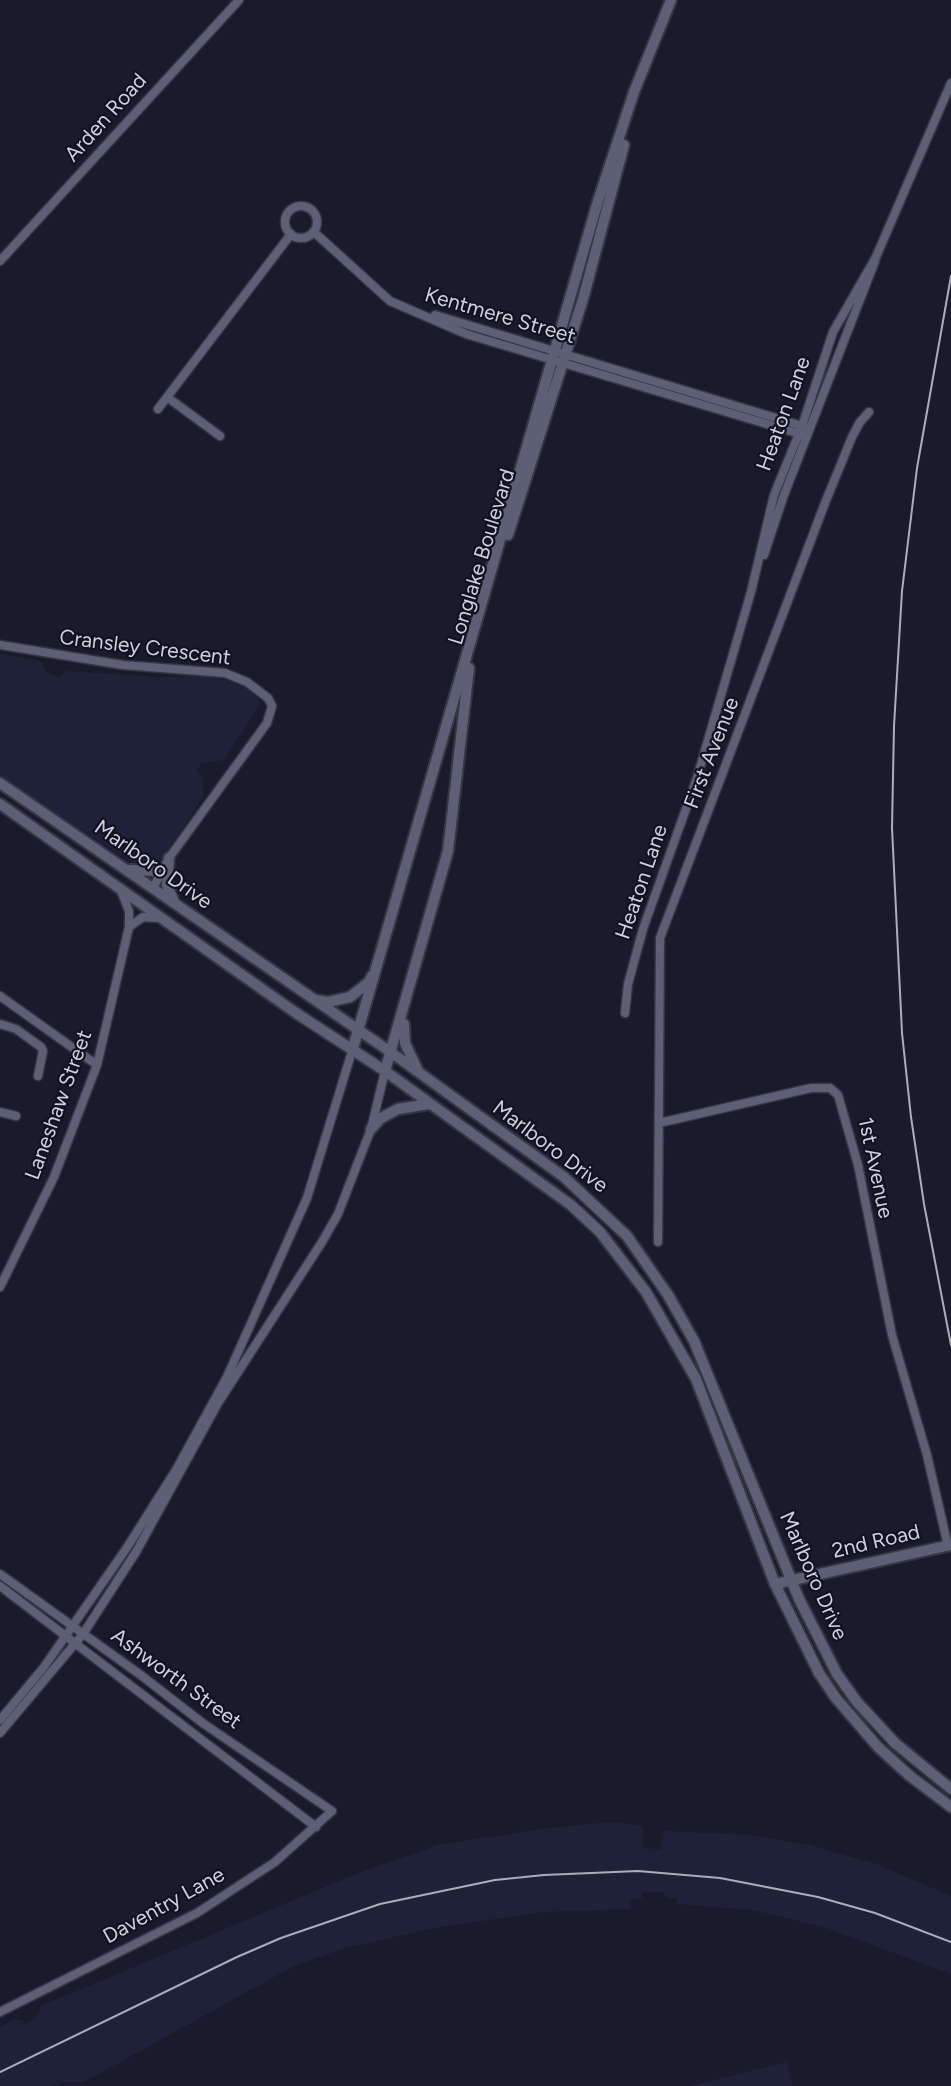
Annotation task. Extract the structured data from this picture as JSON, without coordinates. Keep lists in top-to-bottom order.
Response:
{
  "streets": {
    "main road": ["Longlake Boulevard", "Marlboro Drive", "2nd Road"],
    "street": [
      "Arden Road",
      "Kentmere Street",
      "Heaton Lane",
      "Cransley Crescent",
      "First Avenue",
      "Laneshaw Street",
      "1st Avenue",
      "Ashworth Street",
      "Daventry Lane"
    ]
  },
  "crossings": [
    ["Kentmere Street", "Heaton Lane"],
    ["Kentmere Street", "Longlake Boulevard"],
    ["Longlake Boulevard", "Marlboro Drive"],
    ["Cransley Crescent", "Marlboro Drive"],
    ["First Avenue", "1st Avenue"],
    ["Marlboro Drive", "Laneshaw Street"],
    ["Marlboro Drive", "2nd Road"],
    ["1st Avenue", "2nd Road"],
    ["Ashworth Street", "Daventry Lane"]
  ]
}
